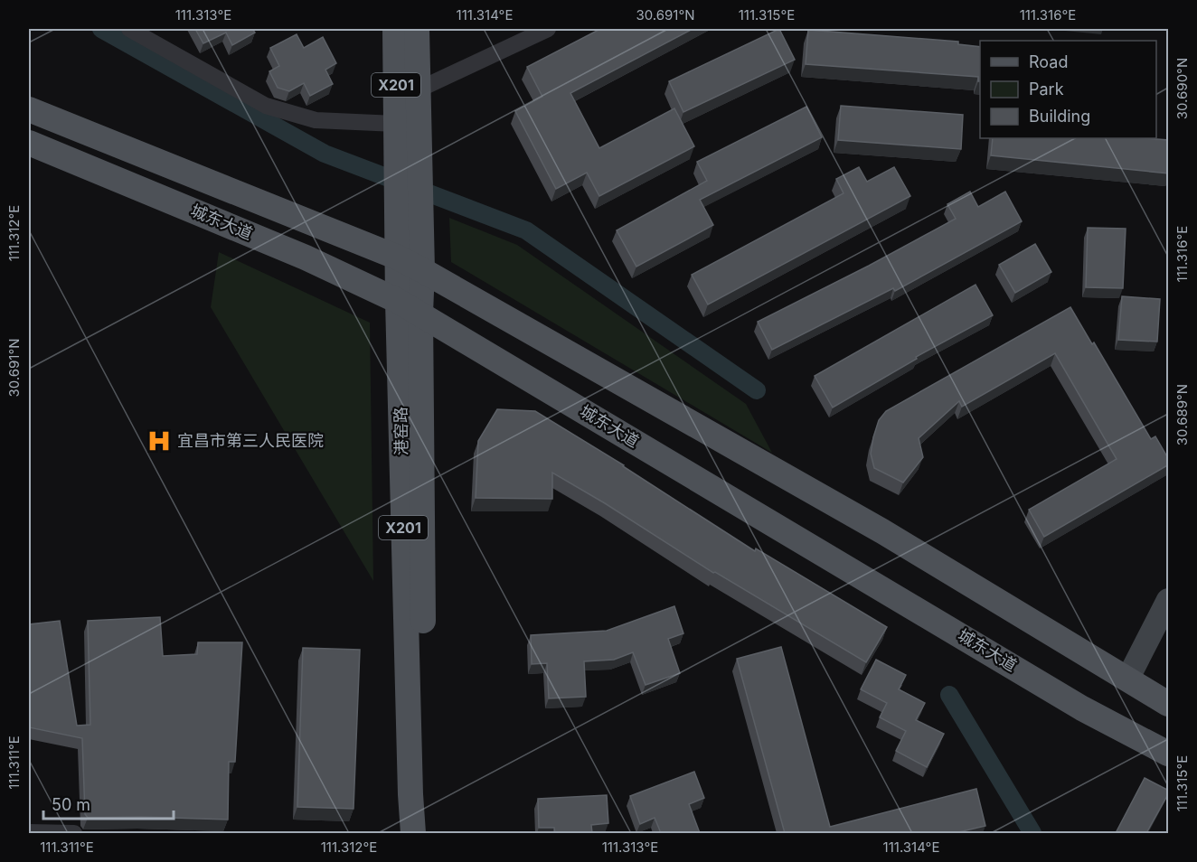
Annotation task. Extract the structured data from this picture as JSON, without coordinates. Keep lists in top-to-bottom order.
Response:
{
  "streets": {
    "main road": ["X201", "城东大道", "港窑路"]
  },
  "crossings": [
    ["城东大道", "港窑路"]
  ],
  "places": {
    "hospital": ["宜昌市第三人民医院"]
  },
  "legend": ["Road", "Park", "Building"],
  "scale_bar": "50 m",
  "coordinates": [
    "111.313°E",
    "111.314°E",
    "30.691°N",
    "111.315°E",
    "111.316°E",
    "30.690°N",
    "111.312°E",
    "30.689°N",
    "111.311°E"
  ]
}
